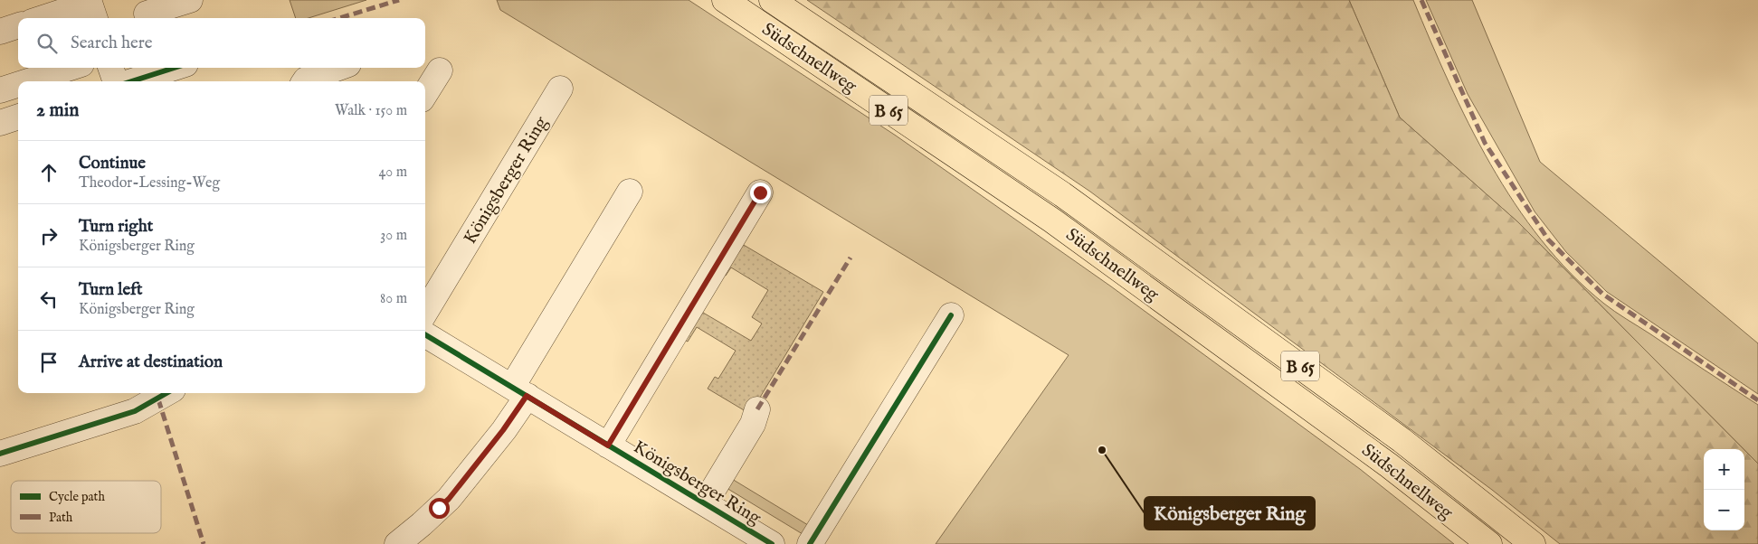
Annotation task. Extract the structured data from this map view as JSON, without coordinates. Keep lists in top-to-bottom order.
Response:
{
  "streets": {
    "highway": ["Südschnellweg", "B 65"],
    "street": ["Königsberger Ring"]
  },
  "places": ["Königsberger Ring"],
  "legend": ["Cycle path", "Path"],
  "page": {
    "search": "Search here",
    "heading": ["2 min", "Walk · 150 m"],
    "list": [
      ["Continue", "Theodor-Lessing-Weg", "40 m"],
      ["Turn right", "Königsberger Ring", "30 m"],
      ["Turn left", "Königsberger Ring", "80 m"],
      "Arrive at destination"
    ],
    "map_buttons": ["+", "−"]
  }
}
